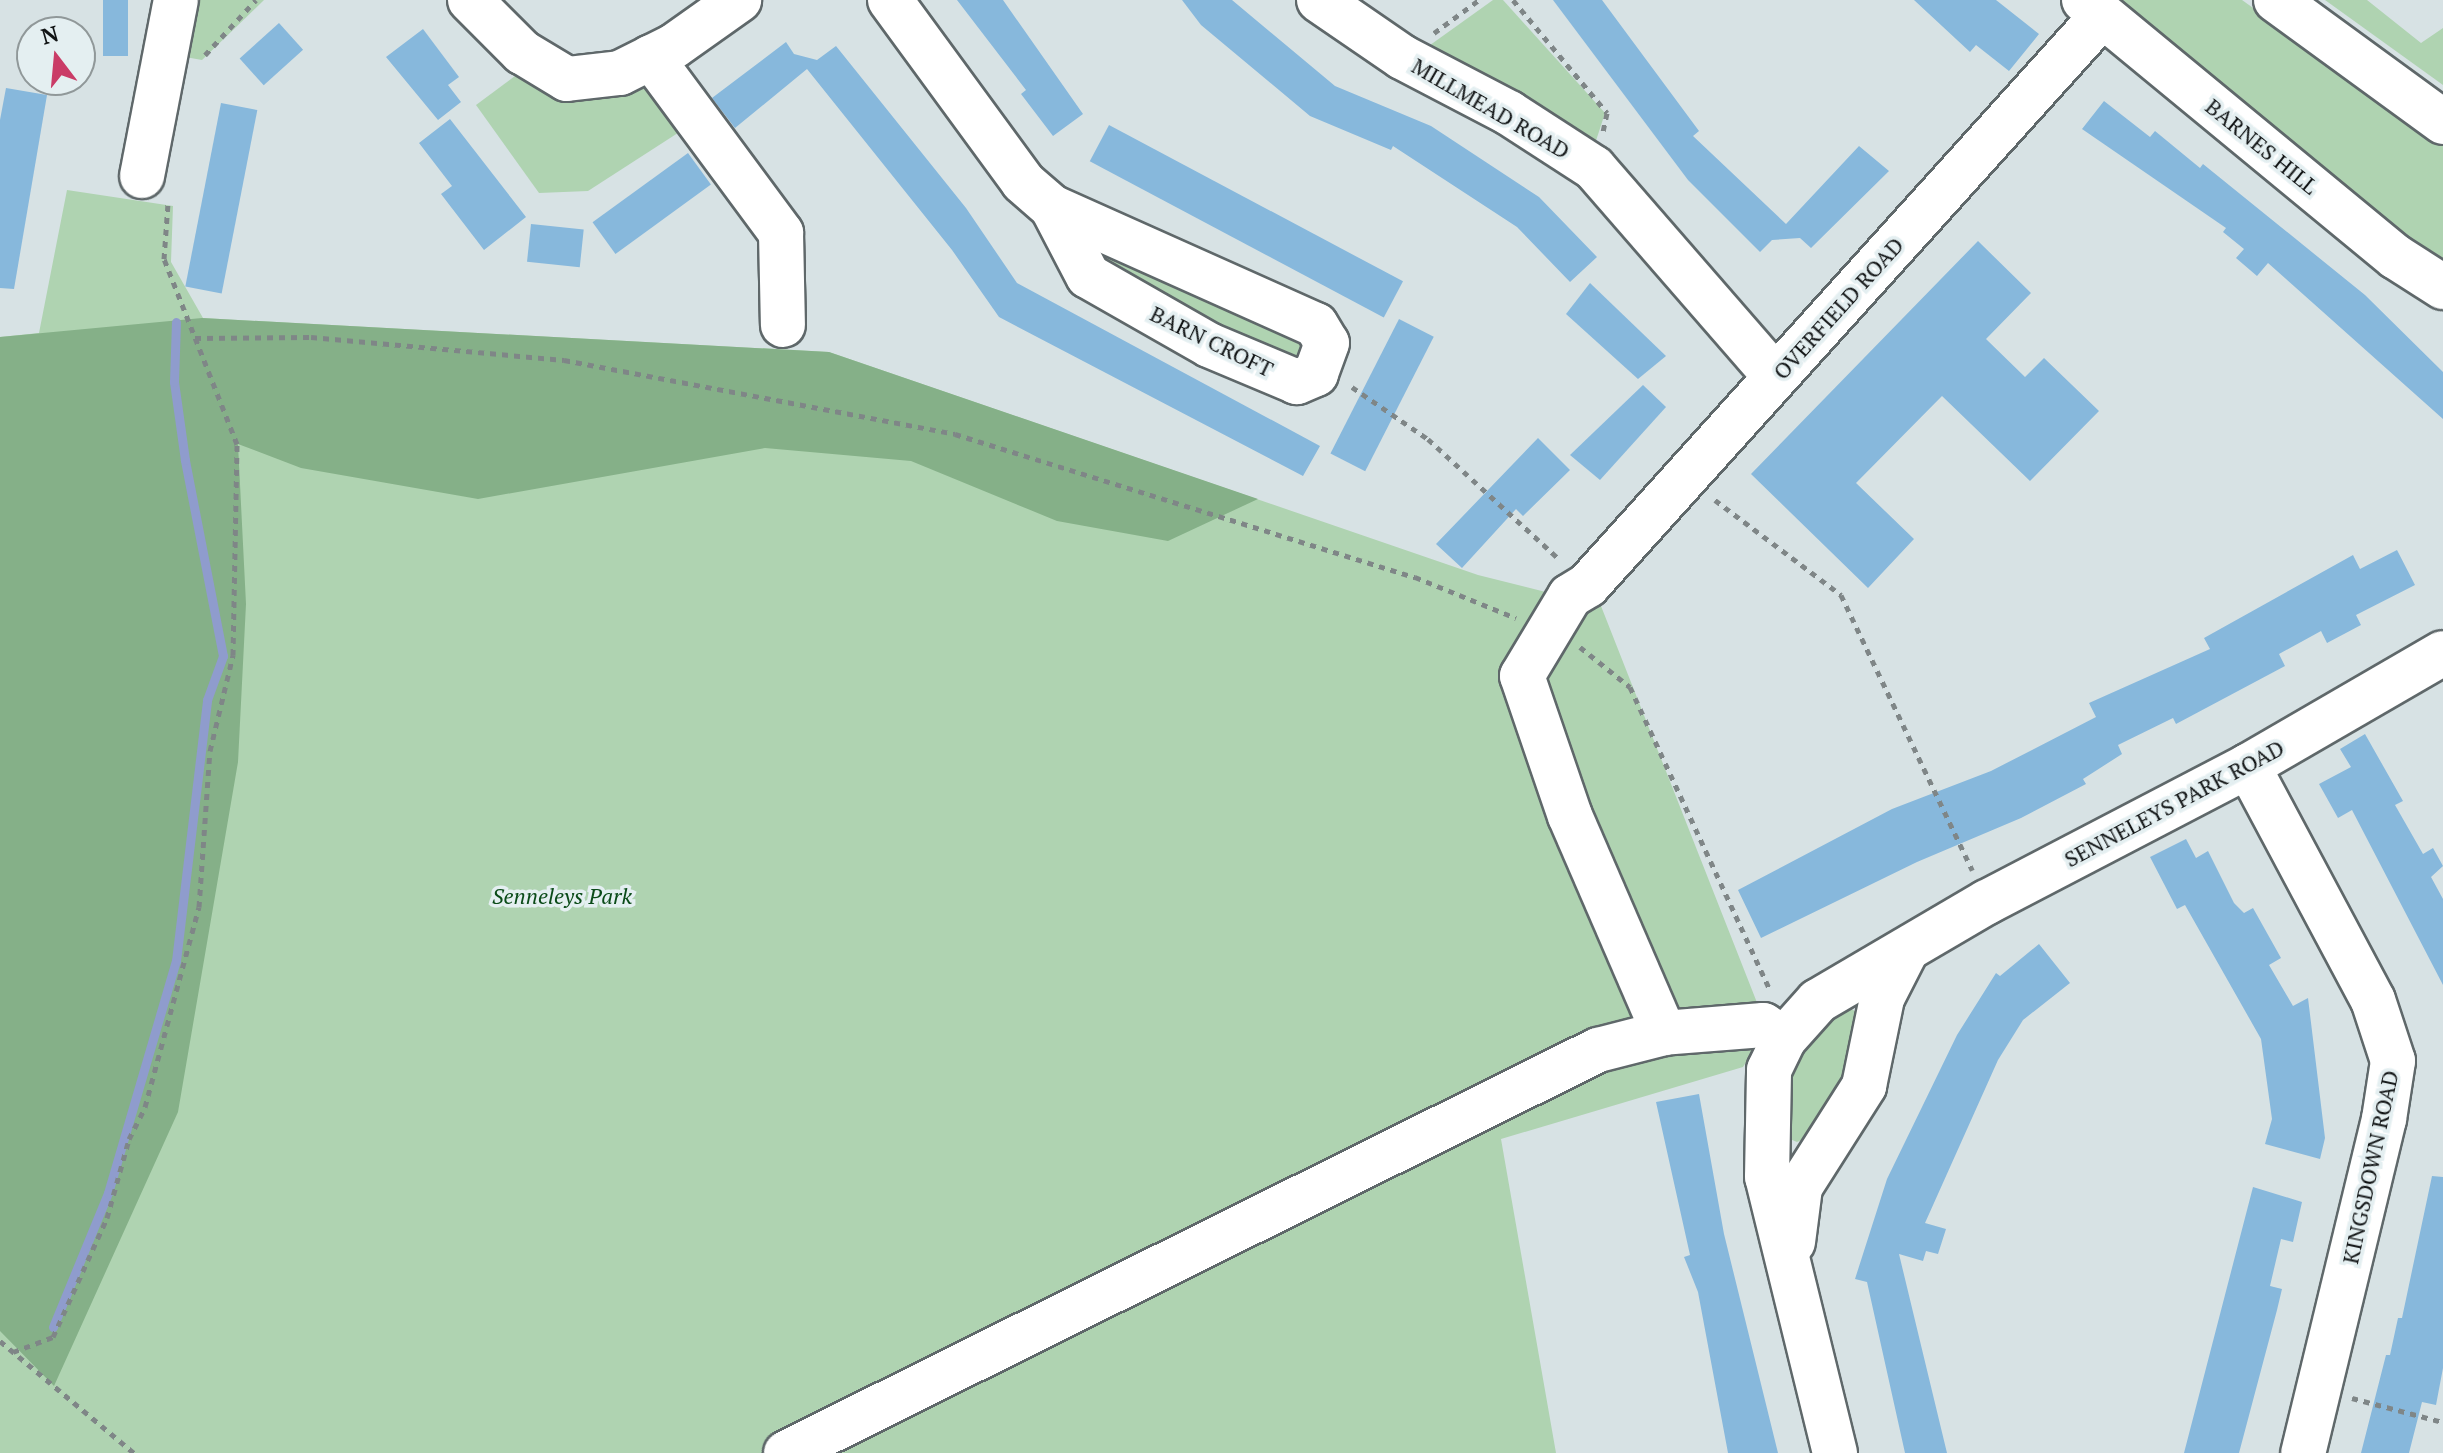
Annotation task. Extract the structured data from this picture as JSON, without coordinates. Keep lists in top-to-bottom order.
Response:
{
  "streets": {
    "street": [
      "MILLMEAD ROAD",
      "BARNES HILL",
      "OVERFIELD ROAD",
      "BARN CROFT",
      "SENNELEYS PARK ROAD",
      "KINGSDOWN ROAD"
    ]
  },
  "crossings": [
    ["MILLMEAD ROAD", "OVERFIELD ROAD"],
    ["BARNES HILL", "OVERFIELD ROAD"],
    ["SENNELEYS PARK ROAD", "KINGSDOWN ROAD"]
  ],
  "parks": ["Senneleys Park"],
  "north": "top"
}
